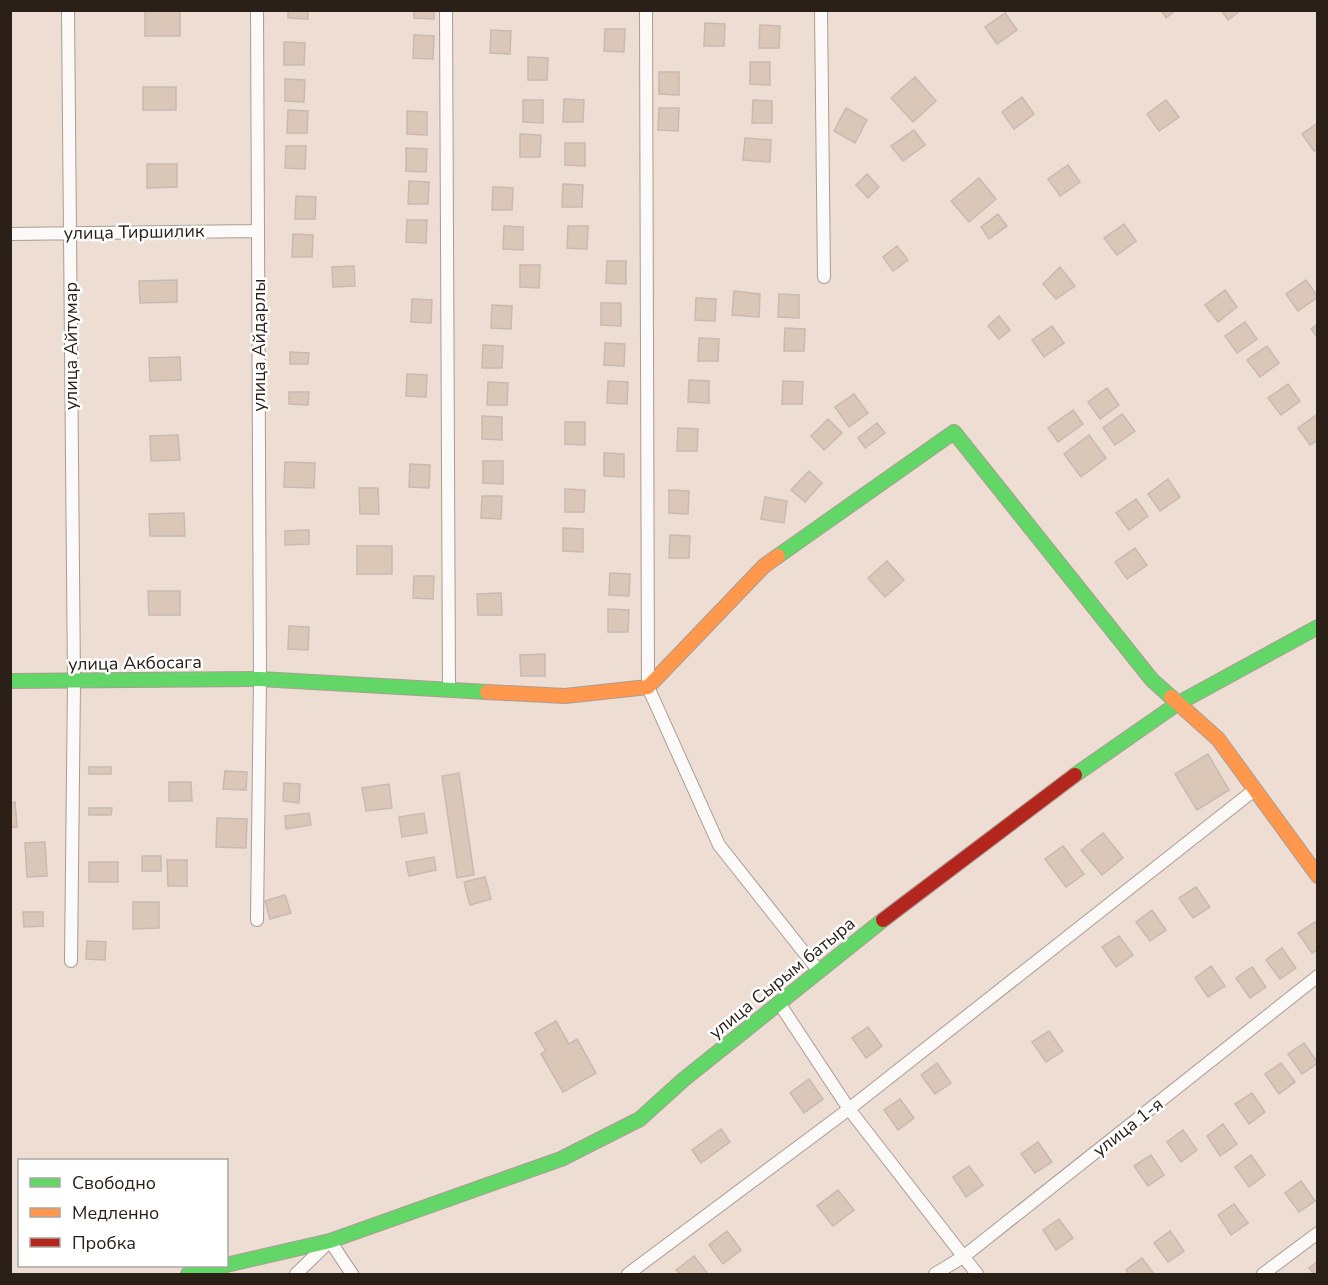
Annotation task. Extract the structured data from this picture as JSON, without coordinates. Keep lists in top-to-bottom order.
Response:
{
  "streets": {
    "street": [
      "улица Тиршилик",
      "улица Айдарлы",
      "улица Айтумар",
      "улица Акбосага",
      "улица Сырым батыра",
      "улица 1-я"
    ]
  },
  "crossings": [
    ["улица Тиршилик", "улица Айдарлы"],
    ["улица Тиршилик", "улица Айтумар"],
    ["улица Айдарлы", "улица Акбосага"],
    ["улица Айтумар", "улица Акбосага"]
  ],
  "legend": ["Свободно", "Медленно", "Пробка"]
}
